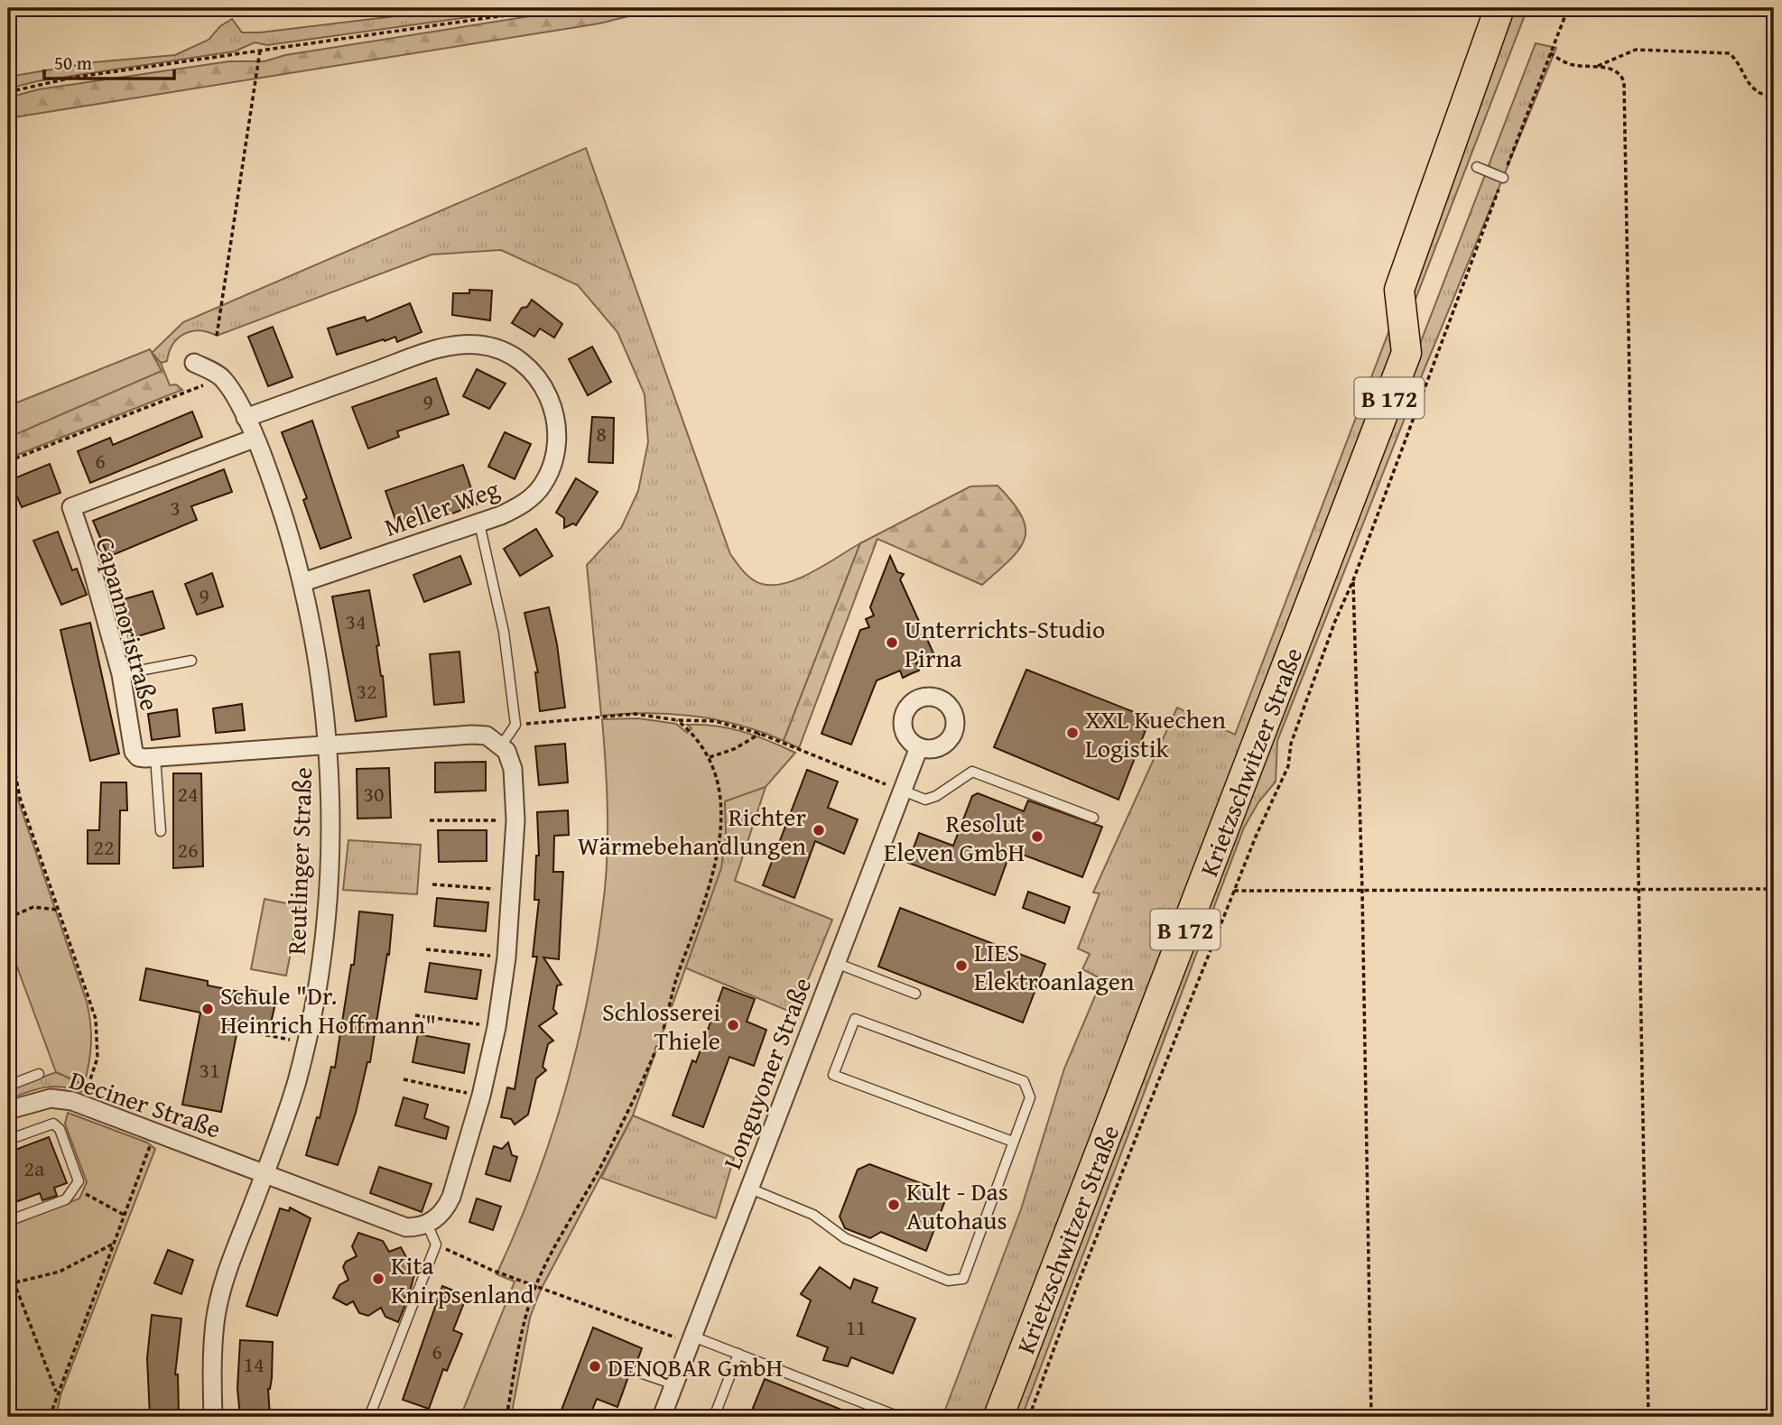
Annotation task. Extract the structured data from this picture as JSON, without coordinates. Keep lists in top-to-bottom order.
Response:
{
  "streets": {
    "main road": ["B 172", "Krietzschwitzer Straße"],
    "street": [
      "Meller Weg",
      "Capannoristraße",
      "Reutlinger Straße",
      "Longuyoner Straße",
      "Deciner Straße"
    ]
  },
  "crossings": [
    ["Meller Weg", "Reutlinger Straße"],
    ["Capannoristraße", "Reutlinger Straße"],
    ["Reutlinger Straße", "Deciner Straße"]
  ],
  "places": [
    "Unterrichts-Studio Pirna",
    "XXL Kuechen Logistik",
    "Richter Wärmebehandlungen",
    "Resolut Eleven GmbH",
    "LIES Elektroanlagen",
    "Schule \"Dr. Heinrich Hoffmann\"",
    "Schlosserei Thiele",
    "Kult - Das Autohaus",
    "Kita Knirpsenland",
    "DENQBAR GmbH"
  ],
  "house_numbers": [
    "9",
    "8",
    "6",
    "3",
    "9",
    "34",
    "32",
    "24",
    "30",
    "22",
    "26",
    "31",
    "2a",
    "11",
    "6",
    "14"
  ],
  "scale_bar": "50 m"
}
